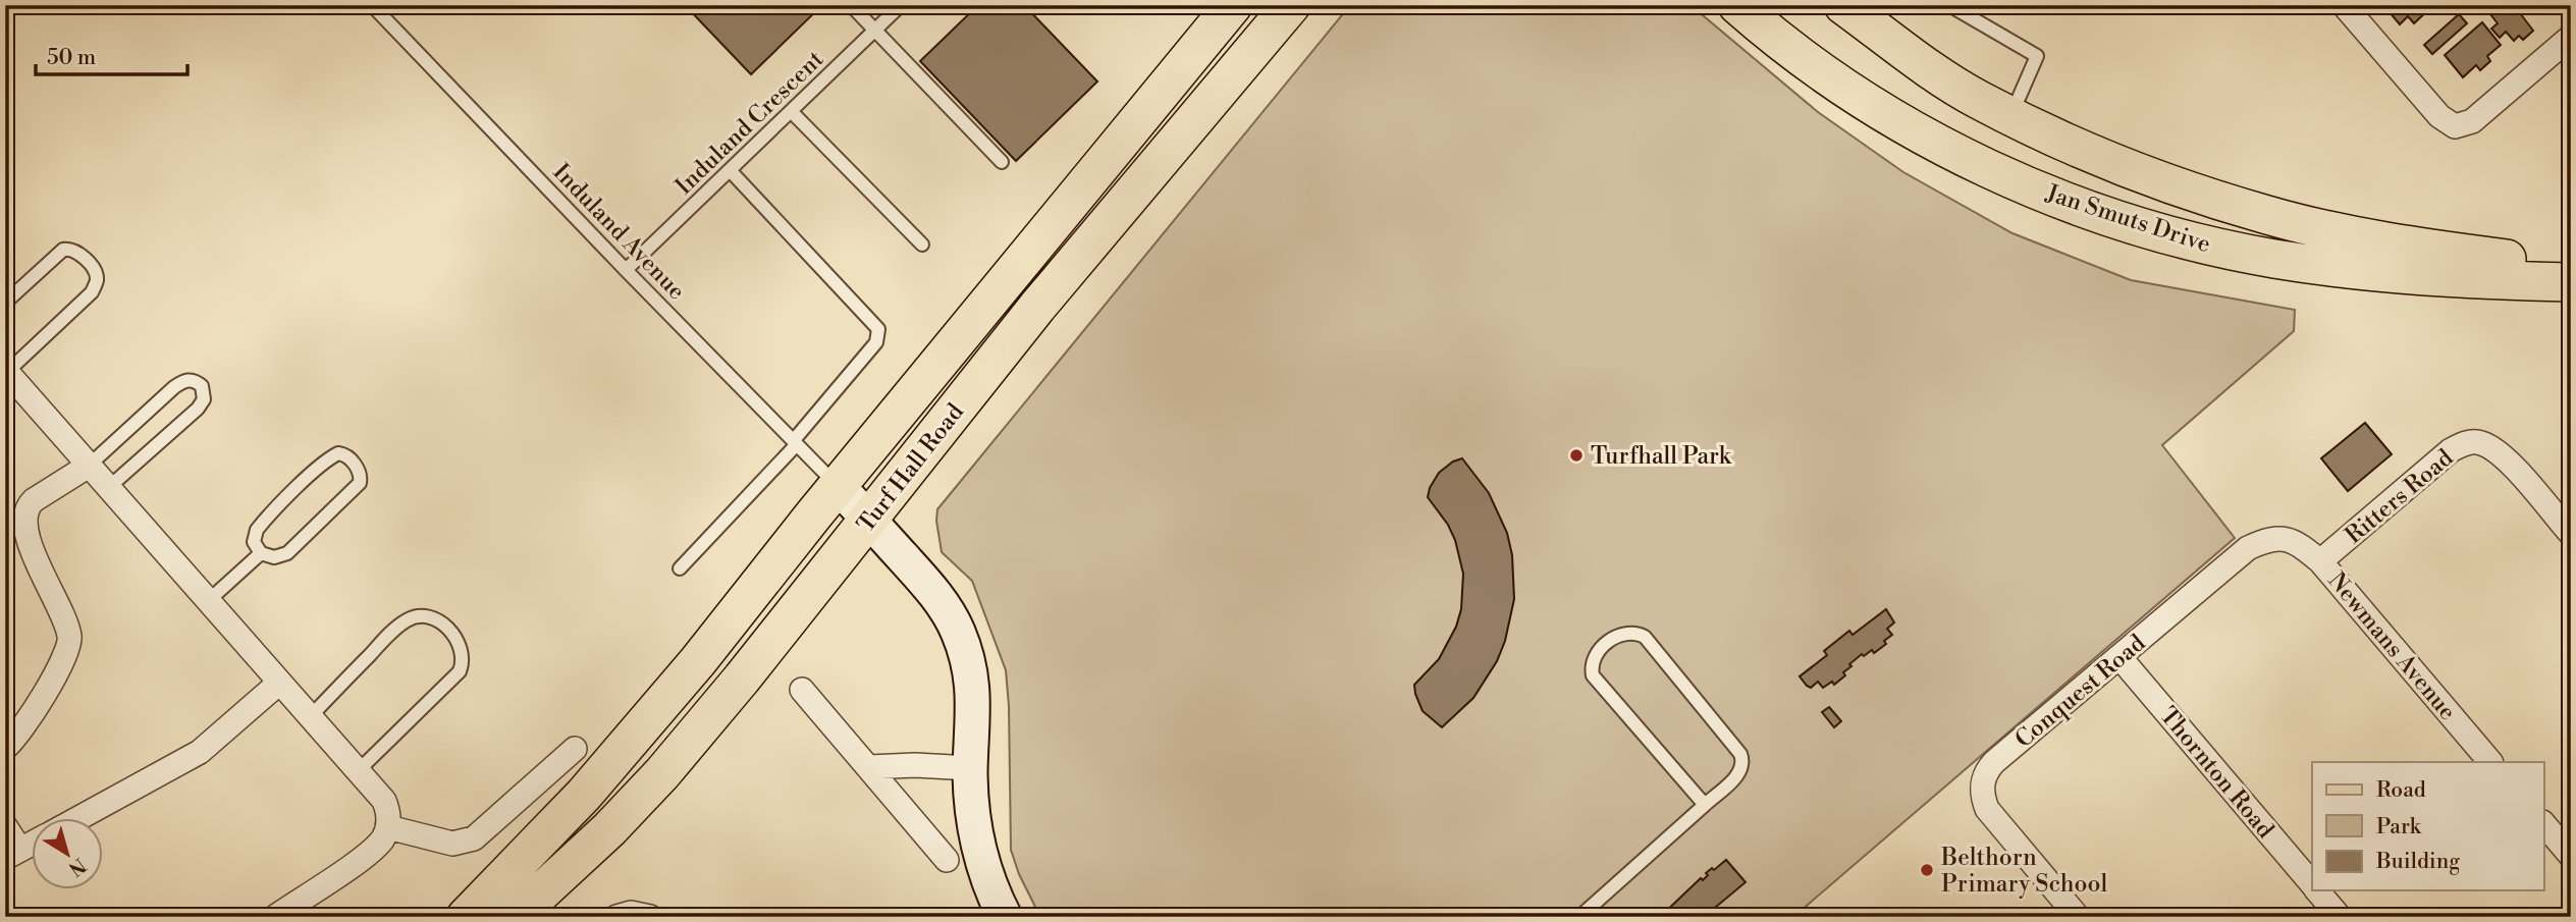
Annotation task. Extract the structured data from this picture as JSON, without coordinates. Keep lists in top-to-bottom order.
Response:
{
  "streets": {
    "main road": ["Jan Smuts Drive", "Turf Hall Road"],
    "street": [
      "Ritters Road",
      "Newmans Avenue",
      "Conquest Road",
      "Thornton Road"
    ],
    "lane": ["Induland Crescent", "Induland Avenue"]
  },
  "crossings": [
    ["Induland Crescent", "Induland Avenue"],
    ["Induland Avenue", "Turf Hall Road"],
    ["Ritters Road", "Newmans Avenue"],
    ["Ritters Road", "Conquest Road"],
    ["Newmans Avenue", "Conquest Road"],
    ["Conquest Road", "Thornton Road"]
  ],
  "places": ["Turfhall Park", "Belthorn Primary School"],
  "legend": ["Road", "Park", "Building"],
  "scale_bar": "50 m",
  "north": "bottom right"
}
